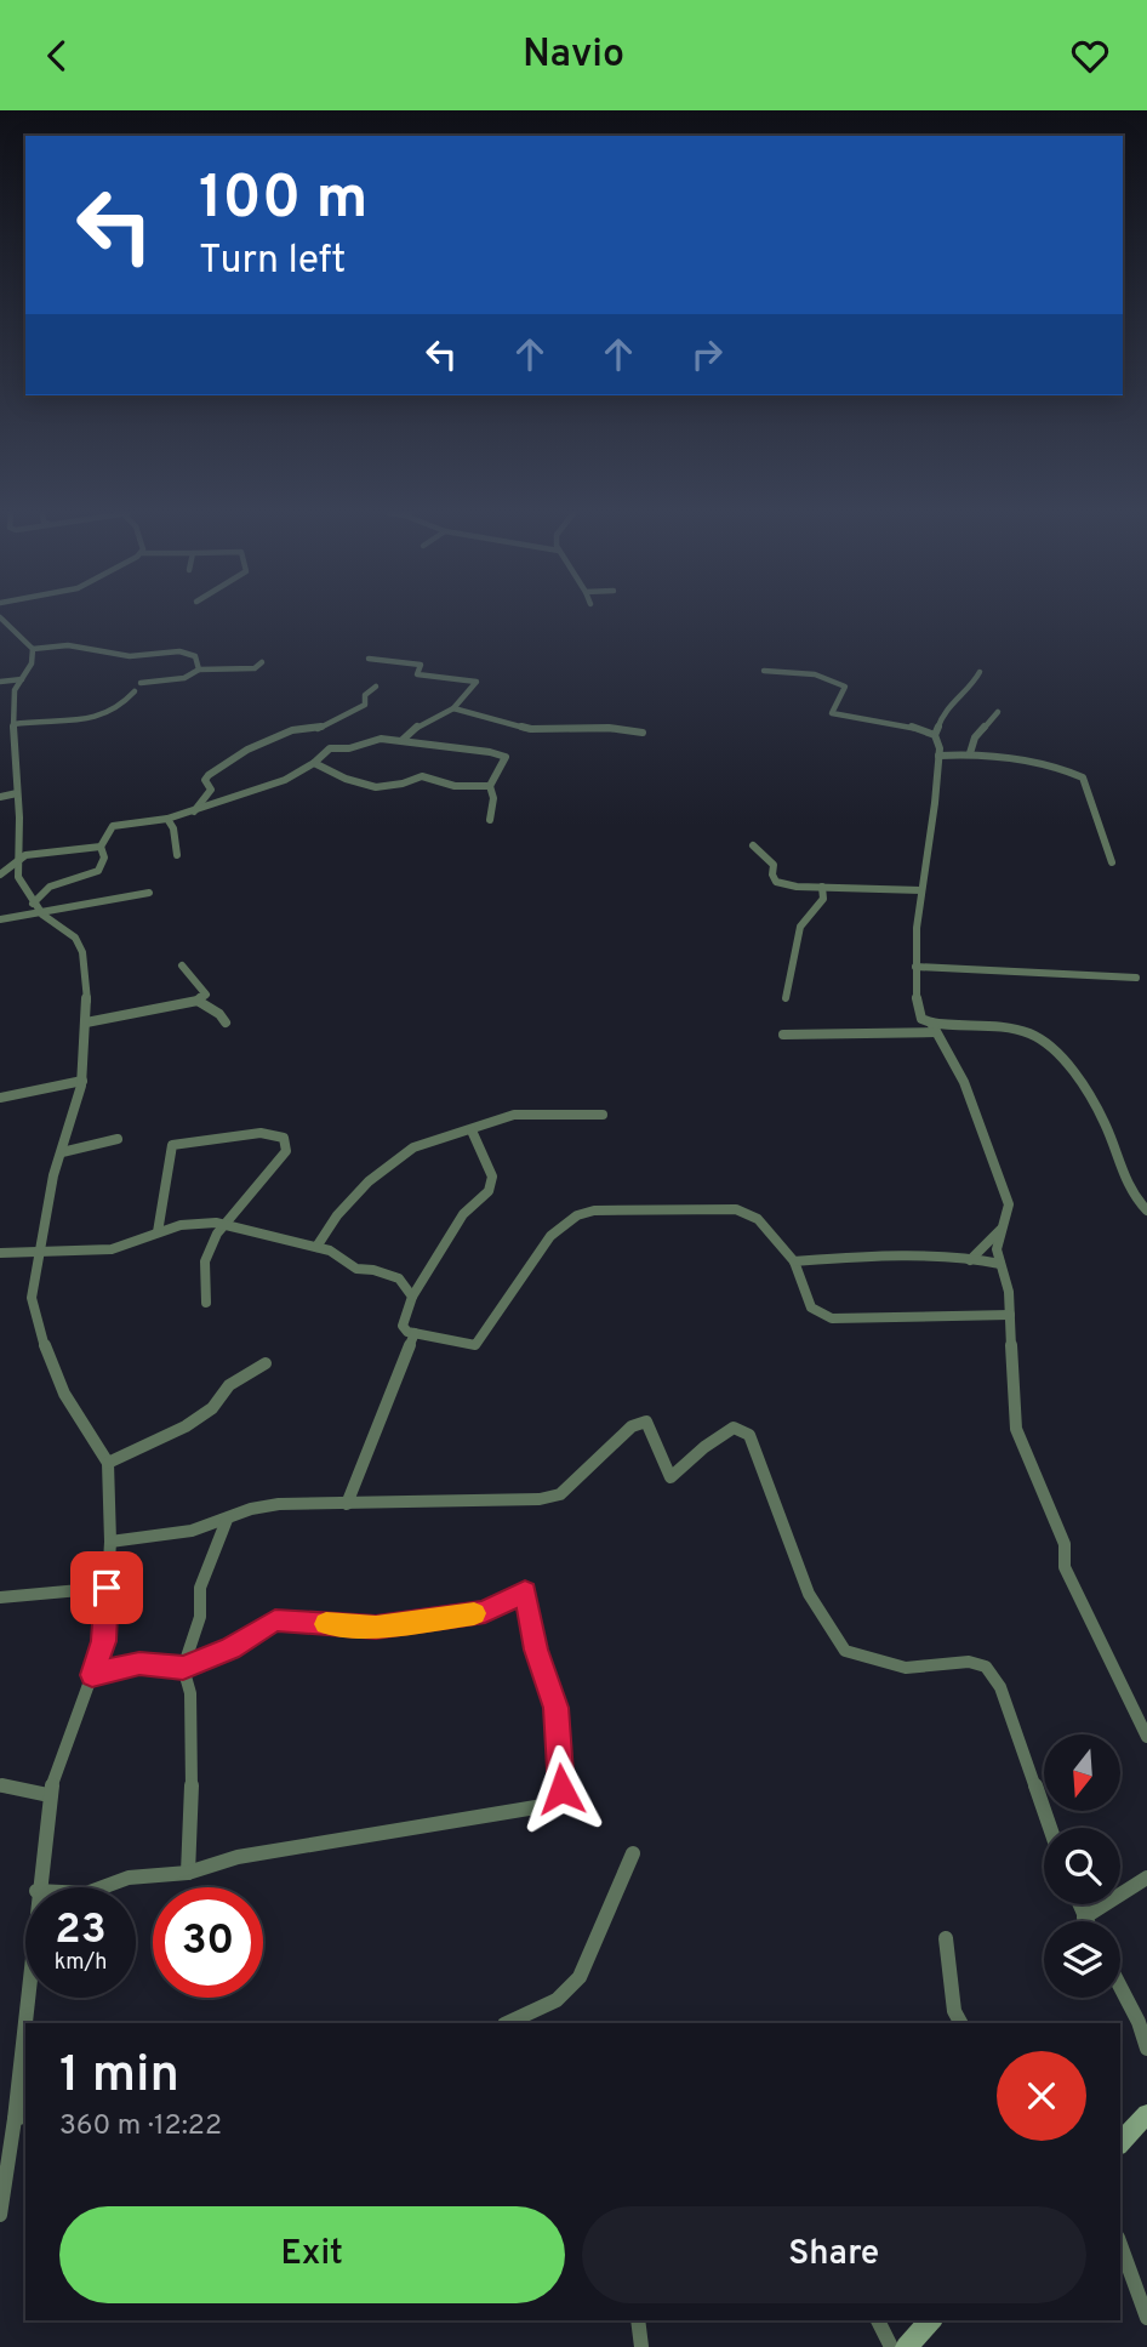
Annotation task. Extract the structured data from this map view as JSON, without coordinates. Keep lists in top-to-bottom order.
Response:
{
  "north": "bottom",
  "page": {
    "header": "Navio",
    "turn": ["100 m", "Turn left"],
    "speed": "23 km/h",
    "limit": "30",
    "heading": ["1 min", "360 m · 12:22"],
    "buttons": ["Exit", "Share"]
  }
}
